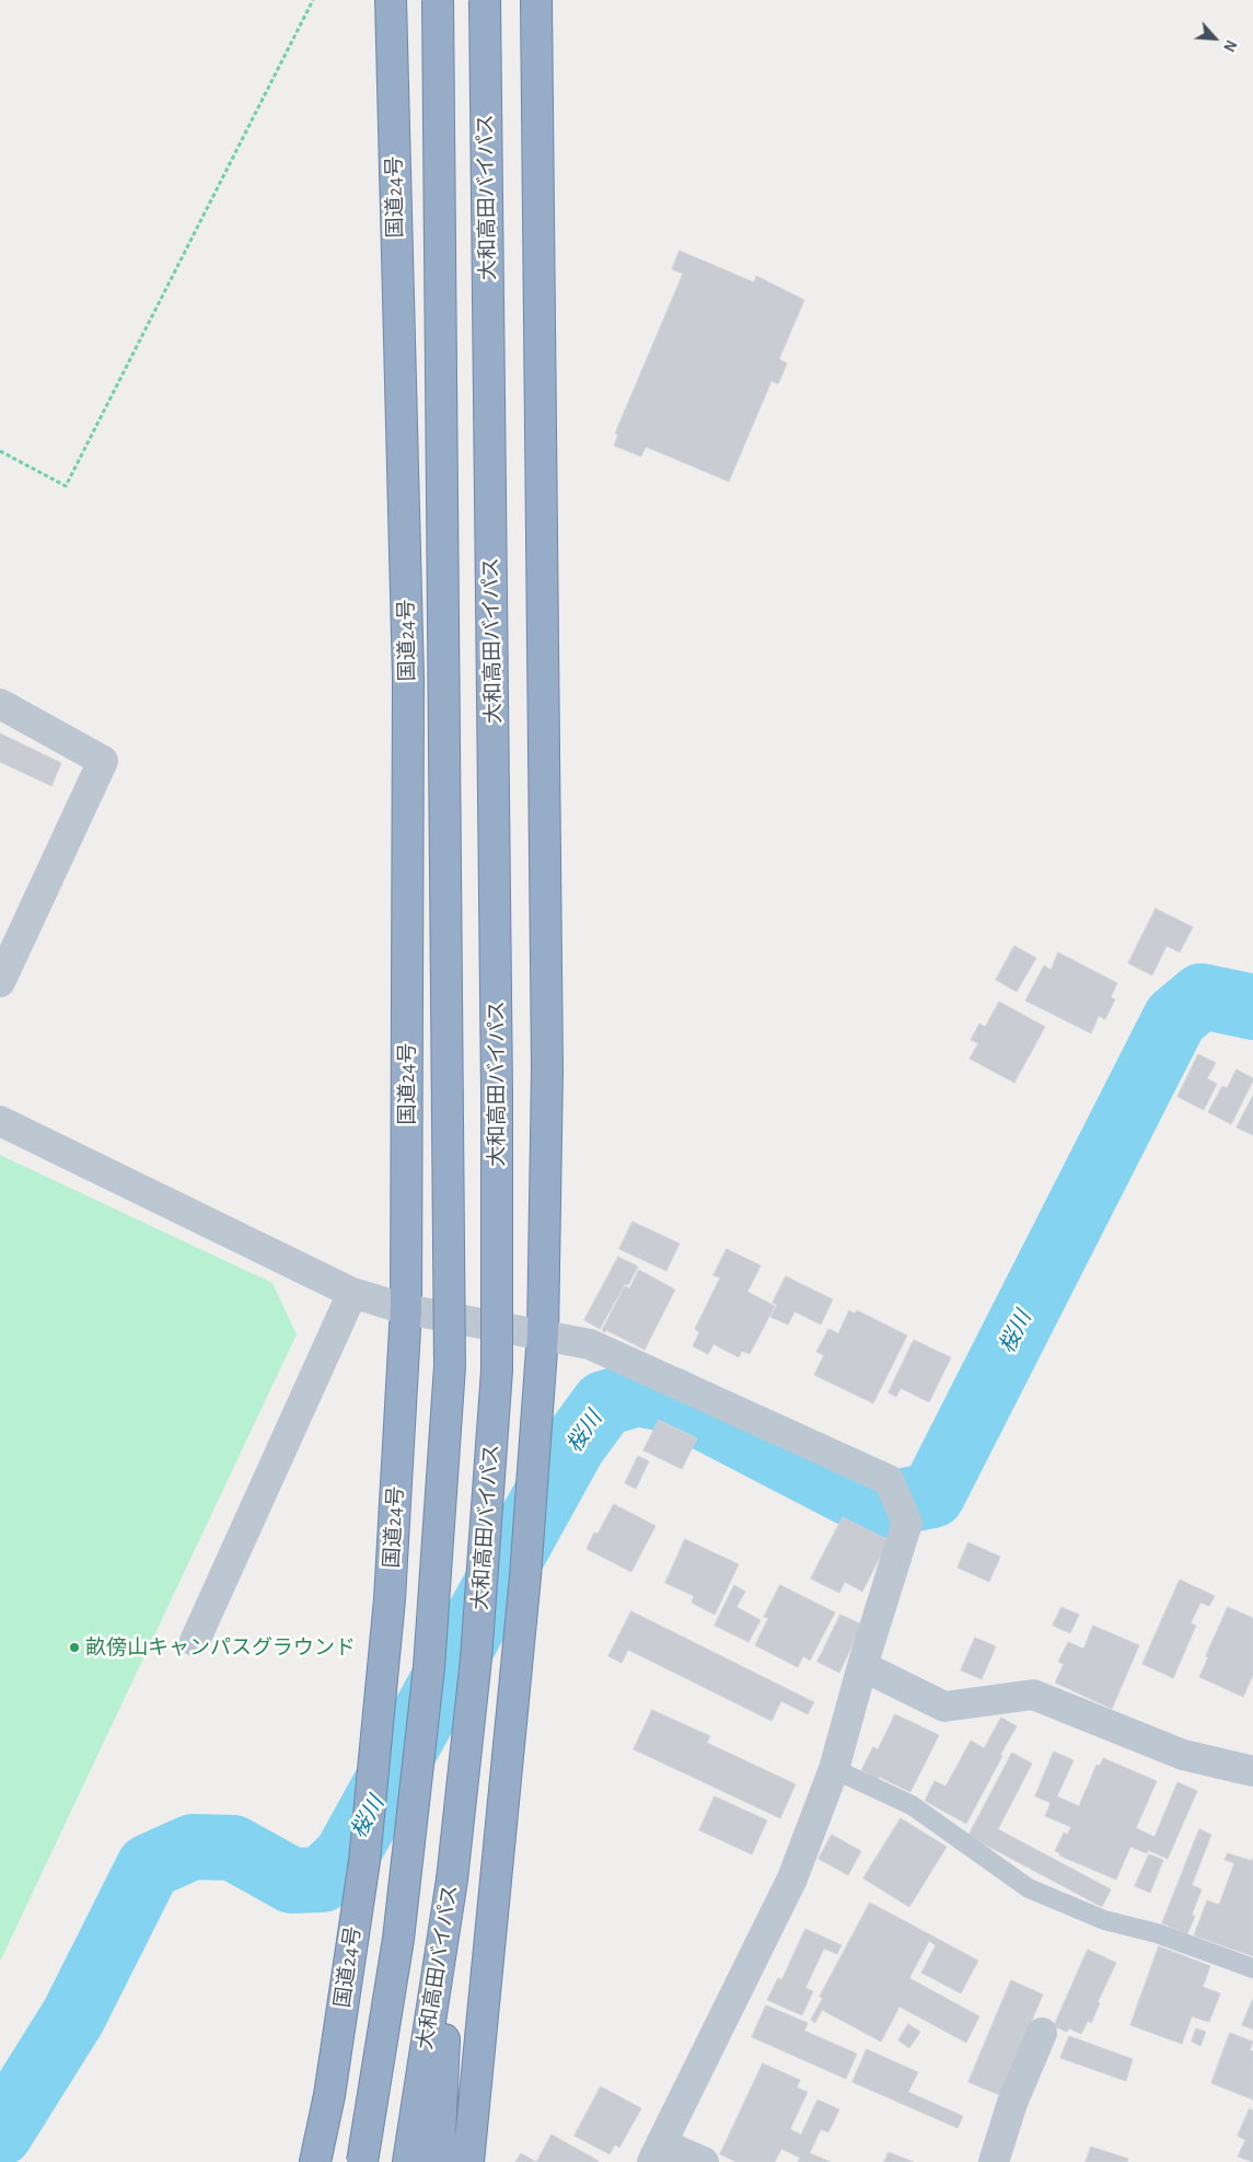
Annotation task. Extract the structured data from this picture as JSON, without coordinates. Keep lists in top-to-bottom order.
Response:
{
  "streets": {
    "highway": ["国道24号", "大和高田バイパス"]
  },
  "water": ["桜川"],
  "places": ["畝傍山キャンパスグラウンド"],
  "north": "bottom right"
}
